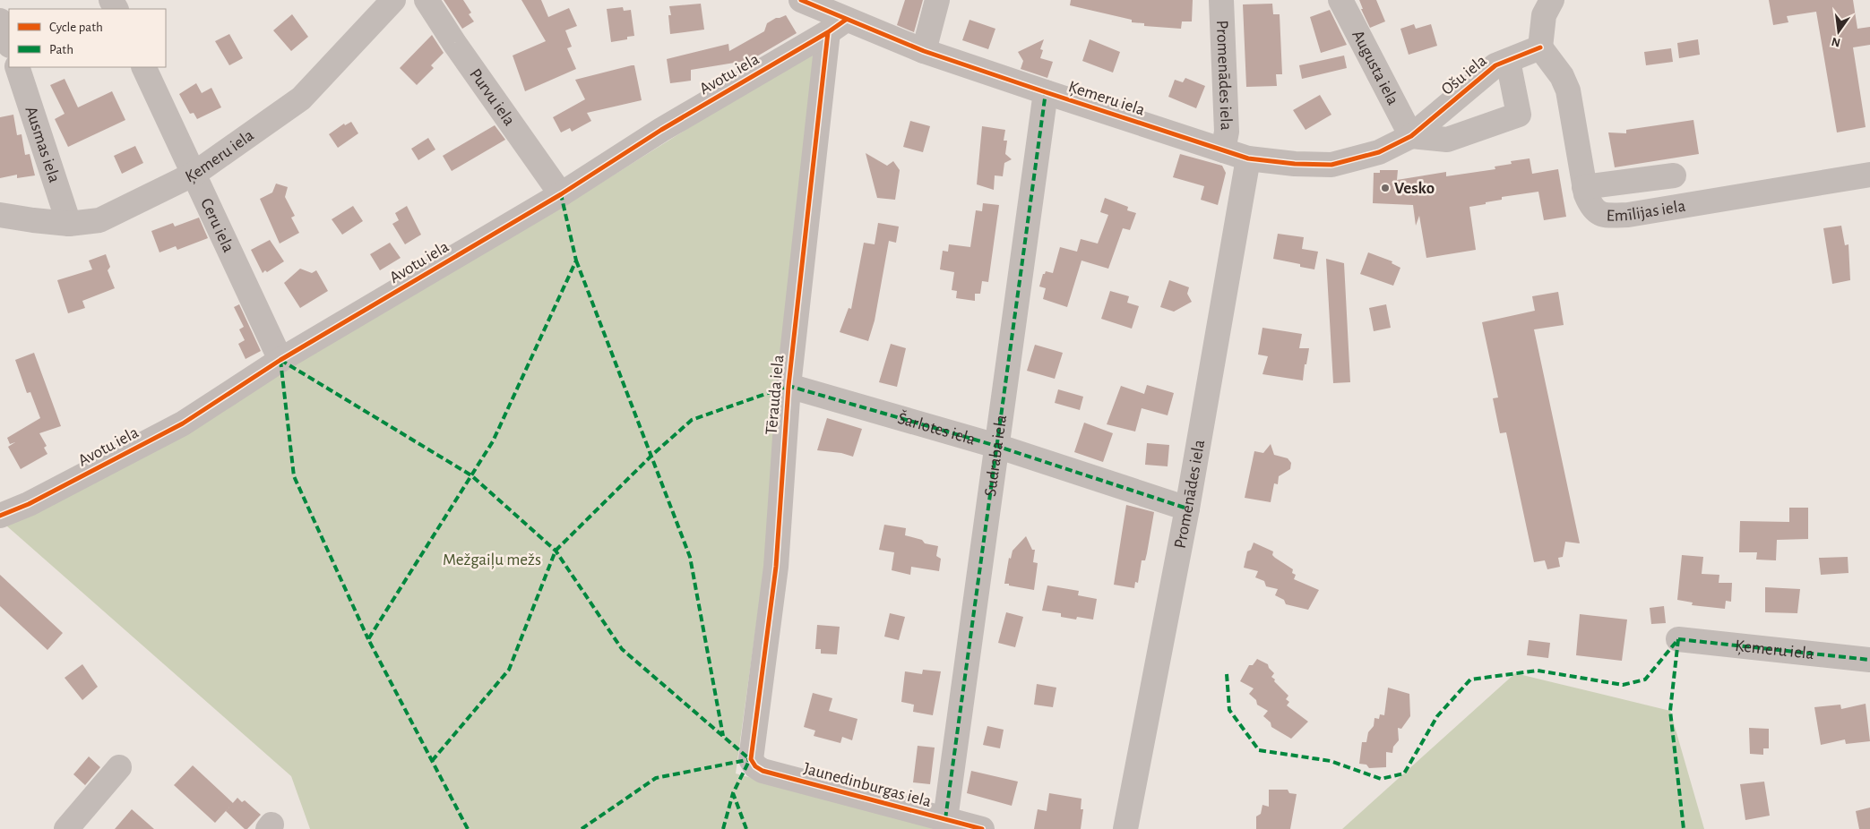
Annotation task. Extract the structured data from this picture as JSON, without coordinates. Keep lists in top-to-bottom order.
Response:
{
  "streets": {
    "street": [
      "Augusta iela",
      "Avotu iela",
      "Promenādes iela",
      "Ošu iela",
      "Purvu iela",
      "Ķemeru iela",
      "Ausmas iela",
      "Emīlijas iela",
      "Ceru iela",
      "Tērauda iela",
      "Šarlotes iela",
      "Sudraba iela",
      "Jaunedinburgas iela"
    ]
  },
  "crossings": [
    ["Augusta iela", "Ošu iela"],
    ["Augusta iela", "Ķemeru iela"],
    ["Avotu iela", "Purvu iela"],
    ["Avotu iela", "Ķemeru iela"],
    ["Avotu iela", "Ceru iela"],
    ["Avotu iela", "Tērauda iela"],
    ["Promenādes iela", "Ķemeru iela"],
    ["Promenādes iela", "Šarlotes iela"],
    ["Ošu iela", "Ķemeru iela"],
    ["Ošu iela", "Emīlijas iela"],
    ["Ķemeru iela", "Ausmas iela"],
    ["Ķemeru iela", "Ceru iela"],
    ["Ķemeru iela", "Tērauda iela"],
    ["Ķemeru iela", "Sudraba iela"],
    ["Tērauda iela", "Šarlotes iela"],
    ["Tērauda iela", "Jaunedinburgas iela"],
    ["Šarlotes iela", "Sudraba iela"],
    ["Sudraba iela", "Jaunedinburgas iela"]
  ],
  "parks": ["Mežgaiļu mežs"],
  "places": ["Vesko"],
  "legend": ["Cycle path", "Path"],
  "north": "bottom"
}
